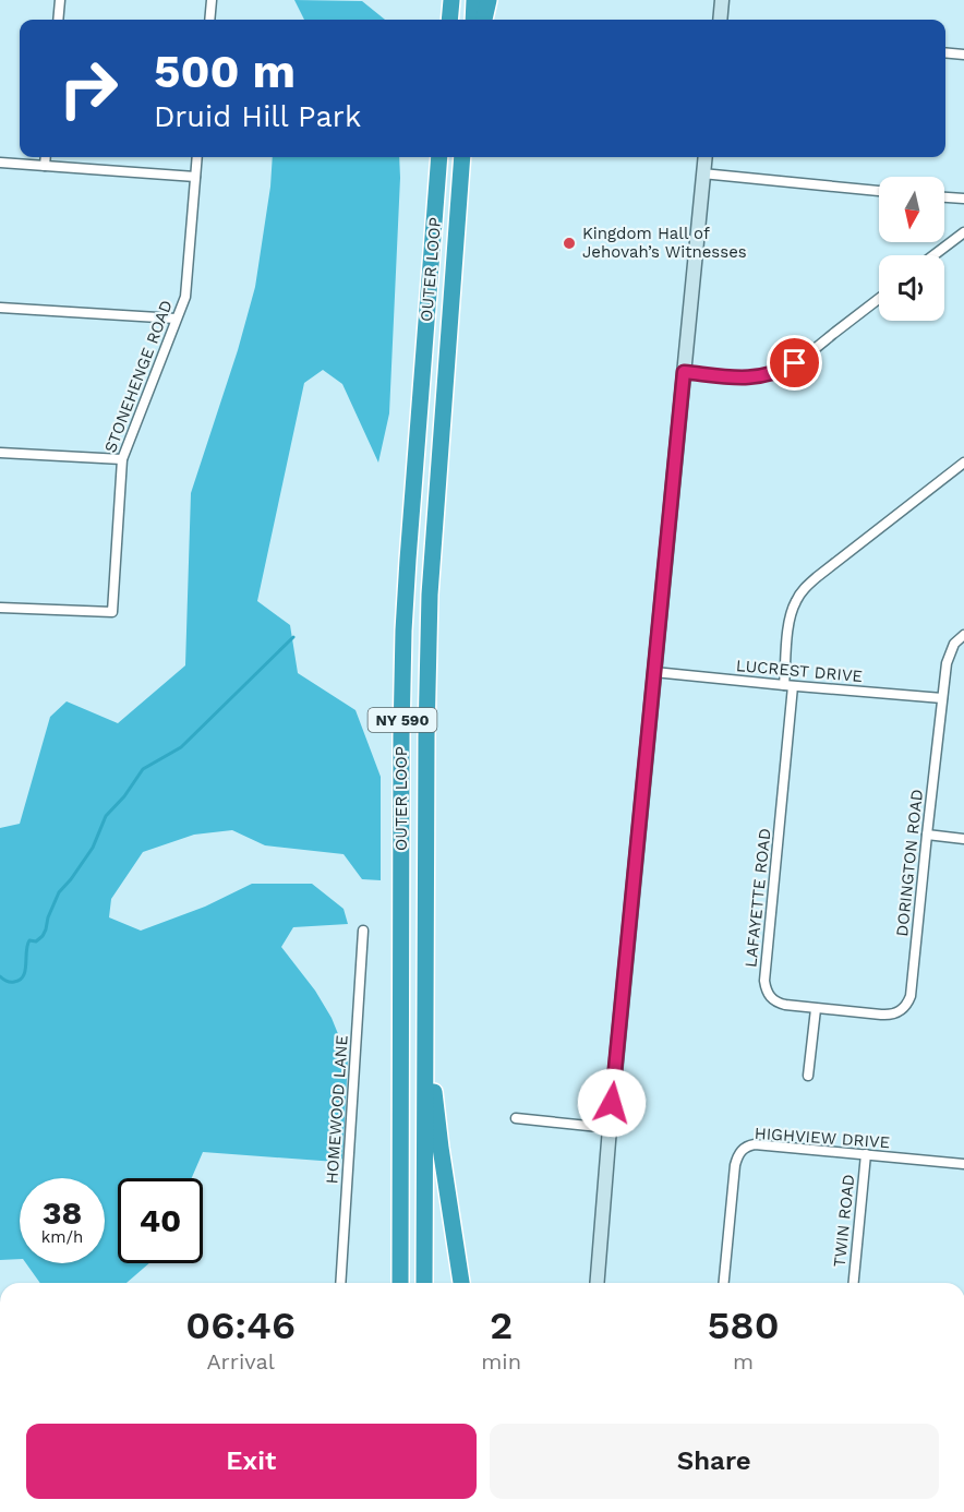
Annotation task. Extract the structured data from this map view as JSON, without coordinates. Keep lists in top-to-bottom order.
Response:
{
  "streets": {
    "highway": ["OUTER LOOP", "NY 590"],
    "street": [
      "STONEHENGE ROAD",
      "LUCREST DRIVE",
      "DORINGTON ROAD",
      "LAFAYETTE ROAD",
      "HOMEWOOD LANE",
      "HIGHVIEW DRIVE",
      "TWIN ROAD"
    ]
  },
  "crossings": [
    ["LUCREST DRIVE", "DORINGTON ROAD"],
    ["LUCREST DRIVE", "LAFAYETTE ROAD"],
    ["DORINGTON ROAD", "LAFAYETTE ROAD"],
    ["HIGHVIEW DRIVE", "TWIN ROAD"]
  ],
  "places": ["Kingdom Hall of Jehovah’s Witnesses"],
  "north": "bottom",
  "page": {
    "turn": ["500 m", "Druid Hill Park"],
    "speed": "38 km/h",
    "limit": "40",
    "eta": [
      "06:46",
      "Arrival",
      "2",
      "min",
      "580",
      "m"
    ],
    "buttons": ["Exit", "Share"]
  }
}
